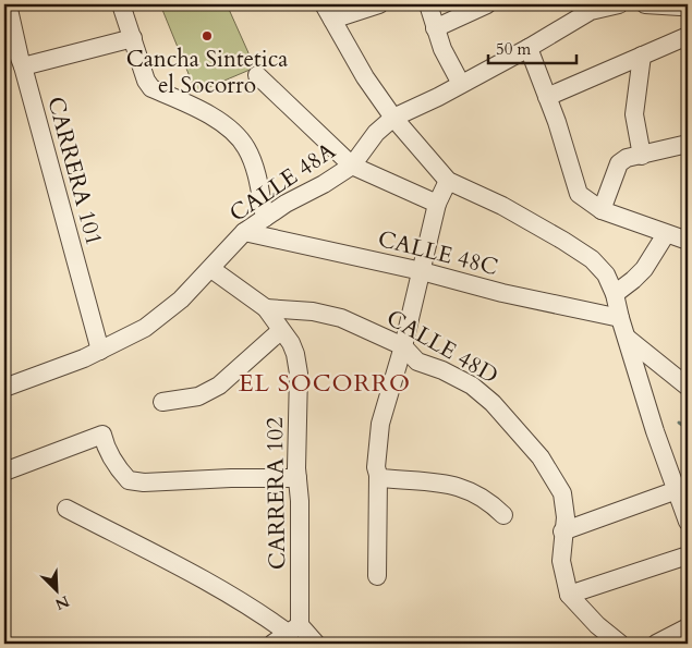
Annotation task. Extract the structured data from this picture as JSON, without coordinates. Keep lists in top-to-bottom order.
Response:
{
  "streets": {
    "street": [
      "CARRERA 101",
      "CALLE 48A",
      "CALLE 48C",
      "CALLE 48D",
      "CARRERA 102"
    ]
  },
  "crossings": [
    ["CARRERA 101", "CALLE 48A"],
    ["CALLE 48A", "CALLE 48C"],
    ["CALLE 48A", "CARRERA 102"],
    ["CALLE 48D", "CARRERA 102"]
  ],
  "districts": ["EL SOCORRO"],
  "places": ["Cancha Sintetica el Socorro"],
  "scale_bar": "50 m",
  "north": "bottom right"
}
